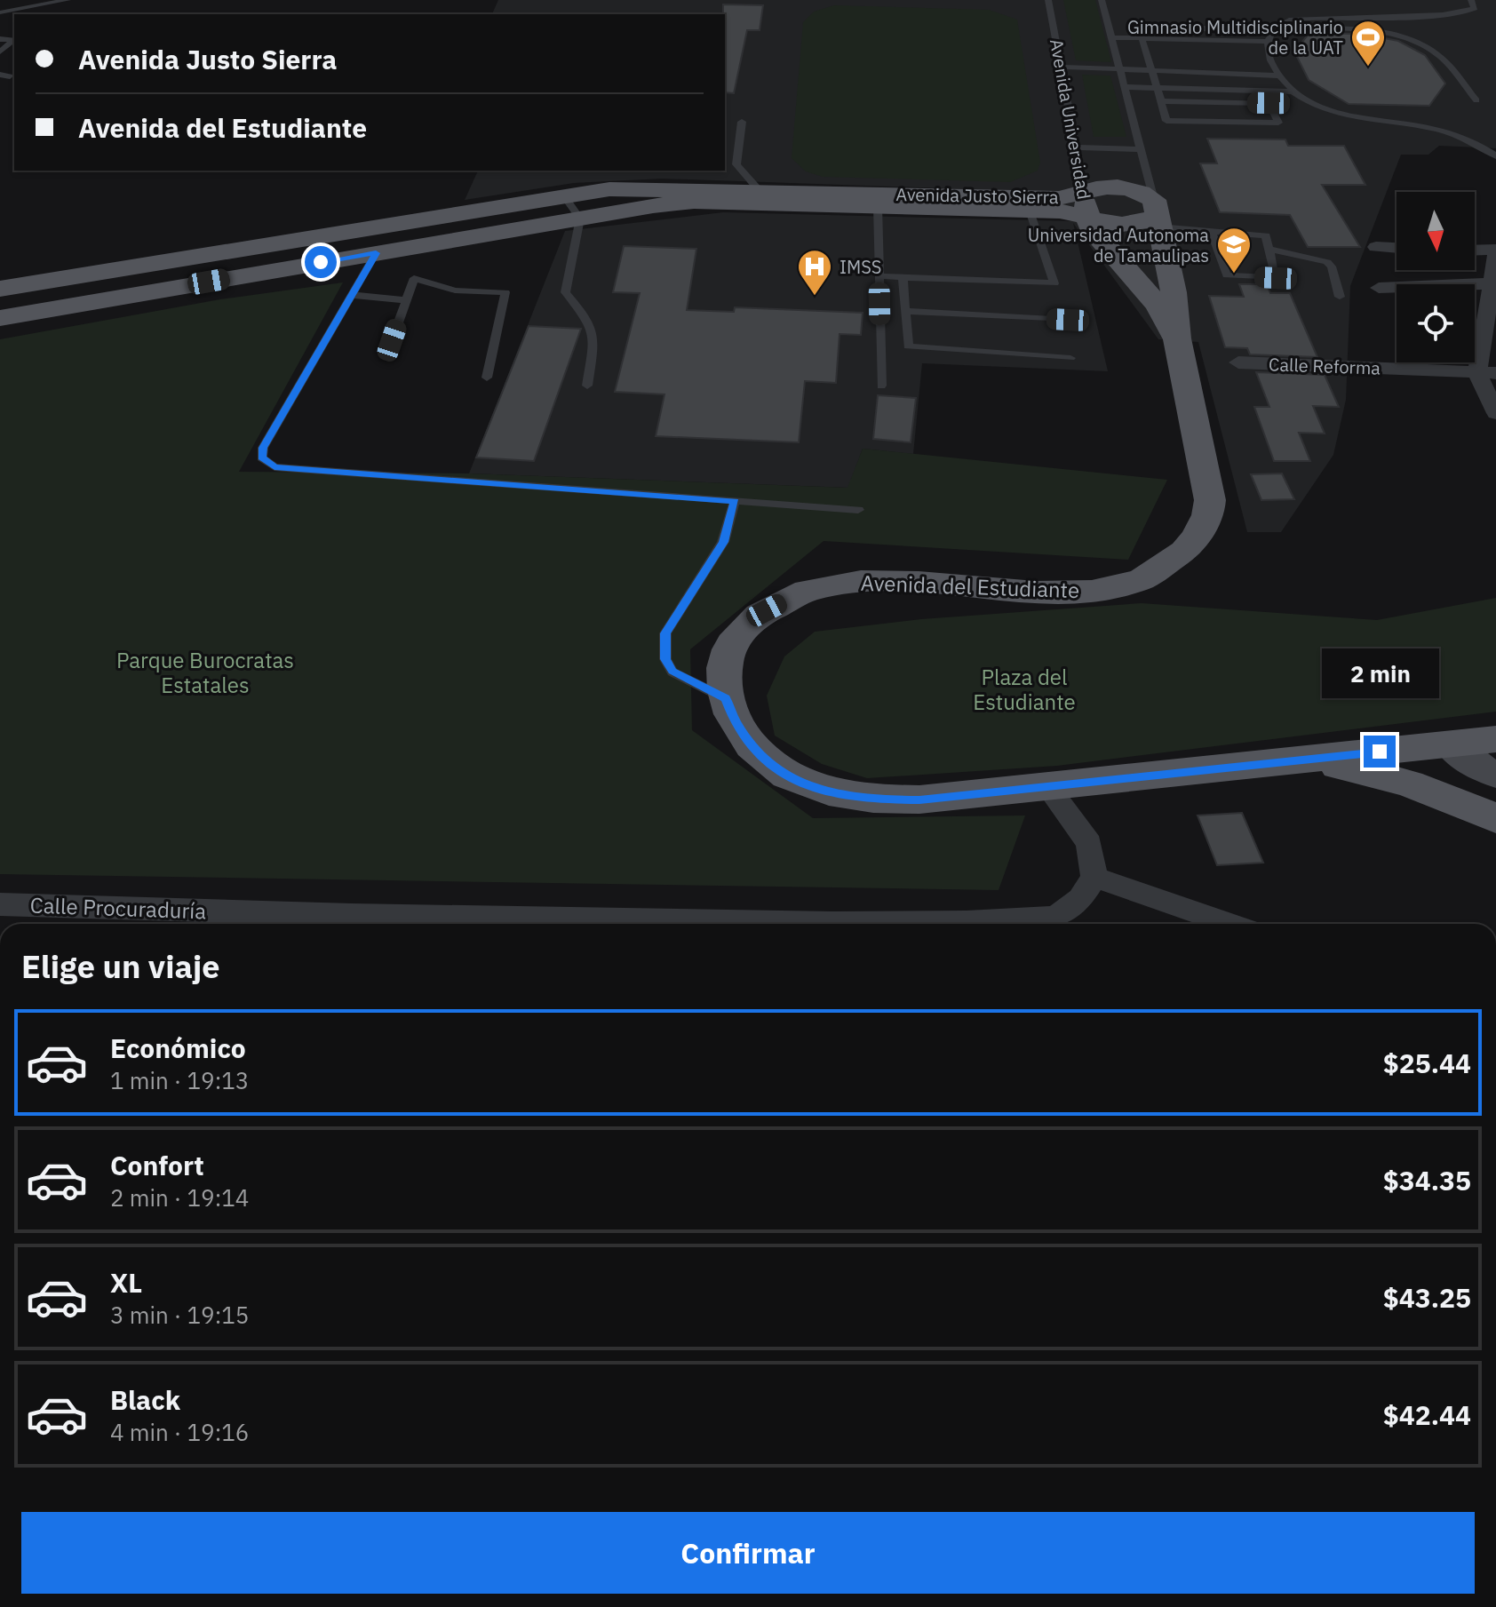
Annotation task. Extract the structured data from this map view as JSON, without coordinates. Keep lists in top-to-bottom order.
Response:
{
  "streets": {
    "main road": ["Avenida Universidad", "Avenida Justo Sierra", "Avenida del Estudiante"],
    "street": ["Calle Reforma", "Calle Procuraduría"]
  },
  "crossings": [
    ["Avenida Universidad", "Avenida Justo Sierra"],
    ["Avenida Universidad", "Avenida del Estudiante"]
  ],
  "parks": ["Parque Burocratas Estatales", "Plaza del Estudiante"],
  "places": {
    "sports": ["Gimnasio Multidisciplinario de la UAT"],
    "school or university": ["Universidad Autonoma de Tamaulipas"],
    "hospital": ["IMSS"]
  },
  "north": "bottom",
  "page": {
    "banner": ["Avenida Justo Sierra", "Avenida del Estudiante"],
    "bubble": "2 min",
    "heading": "Elige un viaje",
    "list": [
      {
        "name": "Económico",
        "note": "1 min · 19:13",
        "value": "$25.44"
      },
      {
        "name": "Confort",
        "note": "2 min · 19:14",
        "value": "$34.35"
      },
      {
        "name": "XL",
        "note": "3 min · 19:15",
        "value": "$43.25"
      },
      {
        "name": "Black",
        "note": "4 min · 19:16",
        "value": "$42.44"
      }
    ],
    "buttons": "Confirmar"
  }
}
